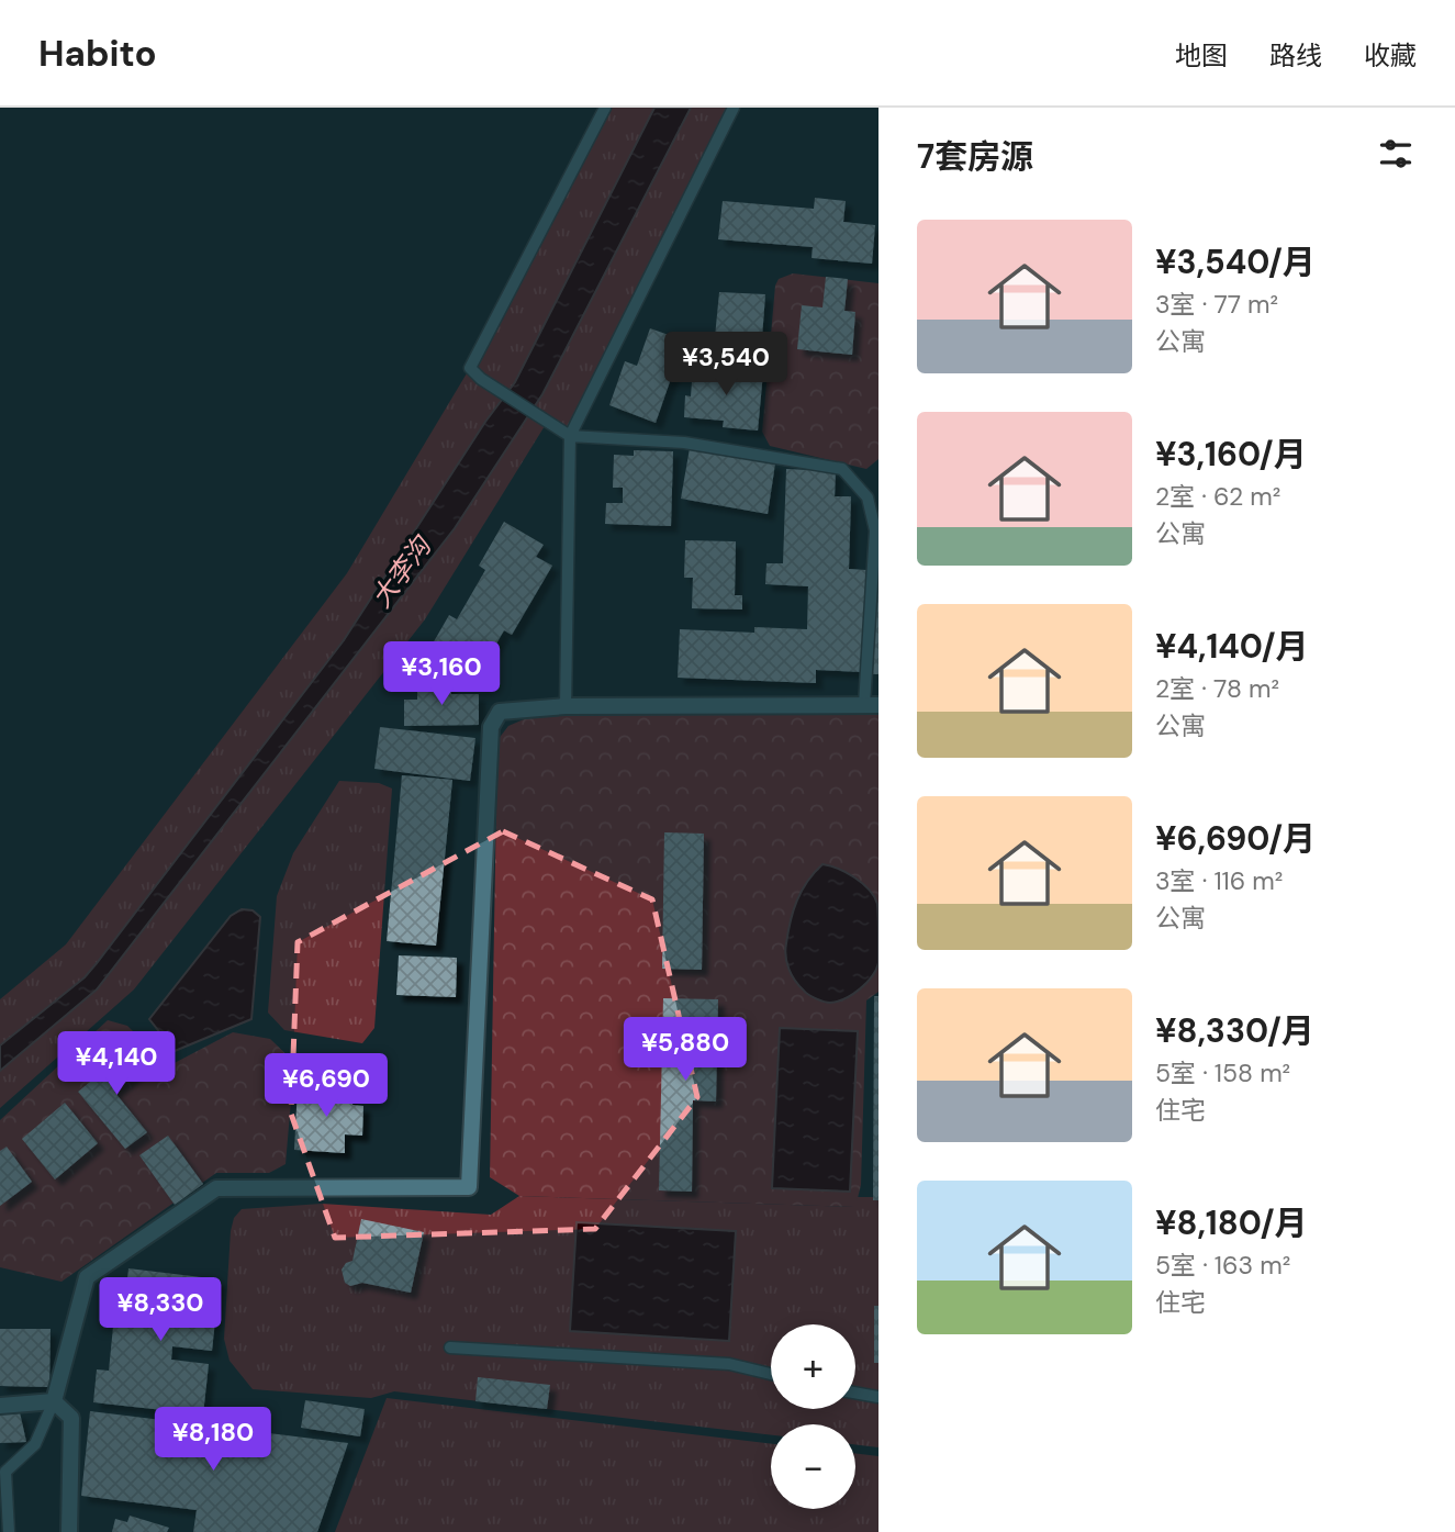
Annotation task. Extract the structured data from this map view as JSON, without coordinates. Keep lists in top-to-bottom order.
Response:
{
  "water": ["大李沟"],
  "page": {
    "header": "Habito",
    "nav": ["地图", "路线", "收藏"],
    "heading": "7套房源",
    "list": [
      {
        "name": "¥3,540/月",
        "note": "3室 · 77 m² · 公寓"
      },
      {
        "name": "¥3,160/月",
        "note": "2室 · 62 m² · 公寓"
      },
      {
        "name": "¥4,140/月",
        "note": "2室 · 78 m² · 公寓"
      },
      {
        "name": "¥6,690/月",
        "note": "3室 · 116 m² · 公寓"
      },
      {
        "name": "¥8,330/月",
        "note": "5室 · 158 m² · 住宅"
      },
      {
        "name": "¥8,180/月",
        "note": "5室 · 163 m² · 住宅"
      }
    ],
    "price": [
      "¥3,540",
      "¥3,160",
      "¥5,880",
      "¥4,140",
      "¥6,690",
      "¥8,330",
      "¥8,180"
    ],
    "map_buttons": ["+", "−"]
  }
}
